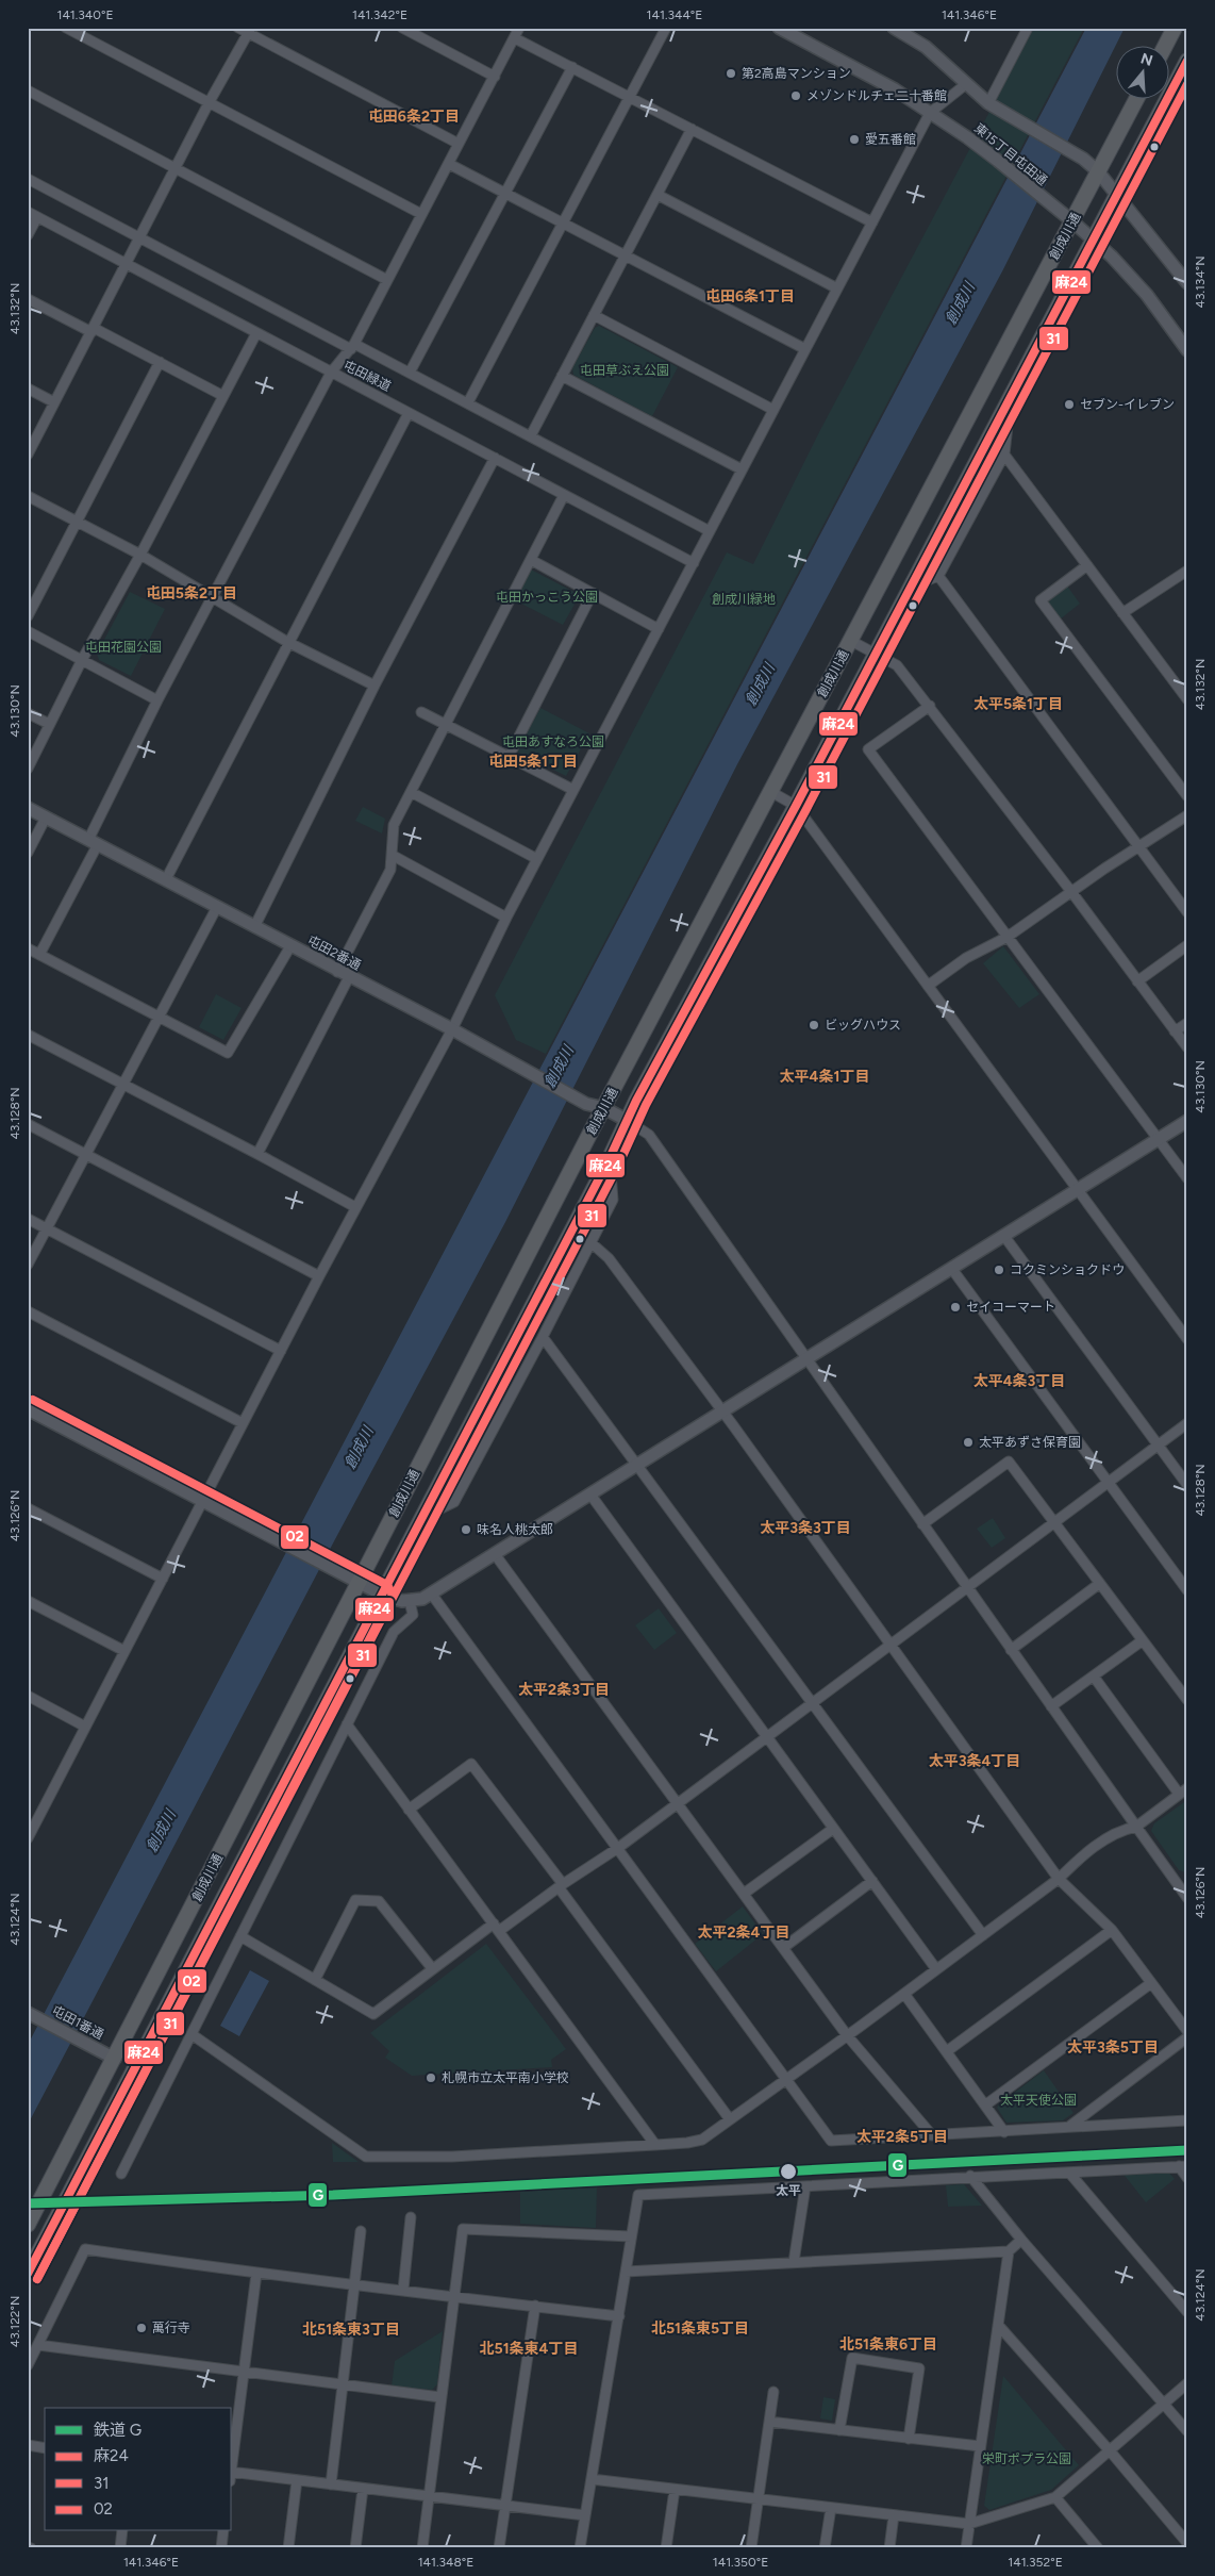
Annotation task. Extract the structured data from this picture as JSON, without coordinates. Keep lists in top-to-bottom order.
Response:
{
  "streets": {
    "highway": ["創成川通"],
    "street": [
      "東15丁目屯田通",
      "屯田緑道",
      "屯田2番通",
      "屯田1番通"
    ]
  },
  "crossings": [
    ["東15丁目屯田通", "創成川通"],
    ["創成川通", "屯田2番通"],
    ["創成川通", "屯田1番通"]
  ],
  "districts": [
    "屯田6条2丁目",
    "屯田6条1丁目",
    "屯田5条2丁目",
    "太平5条1丁目",
    "屯田5条1丁目",
    "太平4条1丁目",
    "太平4条3丁目",
    "太平3条3丁目",
    "太平2条3丁目",
    "太平3条4丁目",
    "太平2条4丁目",
    "太平3条5丁目",
    "太平2条5丁目",
    "北51条東5丁目",
    "北51条東3丁目",
    "北51条東6丁目",
    "北51条東4丁目"
  ],
  "water": ["創成川"],
  "parks": [
    "屯田草ぶえ公園",
    "屯田かっこう公園",
    "創成川緑地",
    "屯田花園公園",
    "屯田あすなろ公園",
    "太平天使公園",
    "栄町ポプラ公園"
  ],
  "places": [
    "第2高島マンション",
    "メゾンドルチェ二十番館",
    "愛五番館",
    "セブン-イレブン",
    "ビッグハウス",
    "コクミンショクドウ",
    "セイコーマート",
    "太平あずさ保育園",
    "味名人桃太郎",
    "札幌市立太平南小学校",
    "太平",
    "萬行寺"
  ],
  "lines": [
    "transit line 麻24",
    "transit line 31",
    "transit line 02",
    "rail line G"
  ],
  "legend": [
    "鉄道 G",
    "麻24",
    "31",
    "02"
  ],
  "north": "top",
  "coordinates": [
    "141.340°E",
    "141.342°E",
    "141.344°E",
    "141.346°E",
    "43.134°N",
    "43.132°N",
    "43.130°N",
    "43.128°N",
    "43.126°N",
    "43.124°N",
    "43.122°N",
    "141.348°E",
    "141.350°E",
    "141.352°E"
  ]
}
